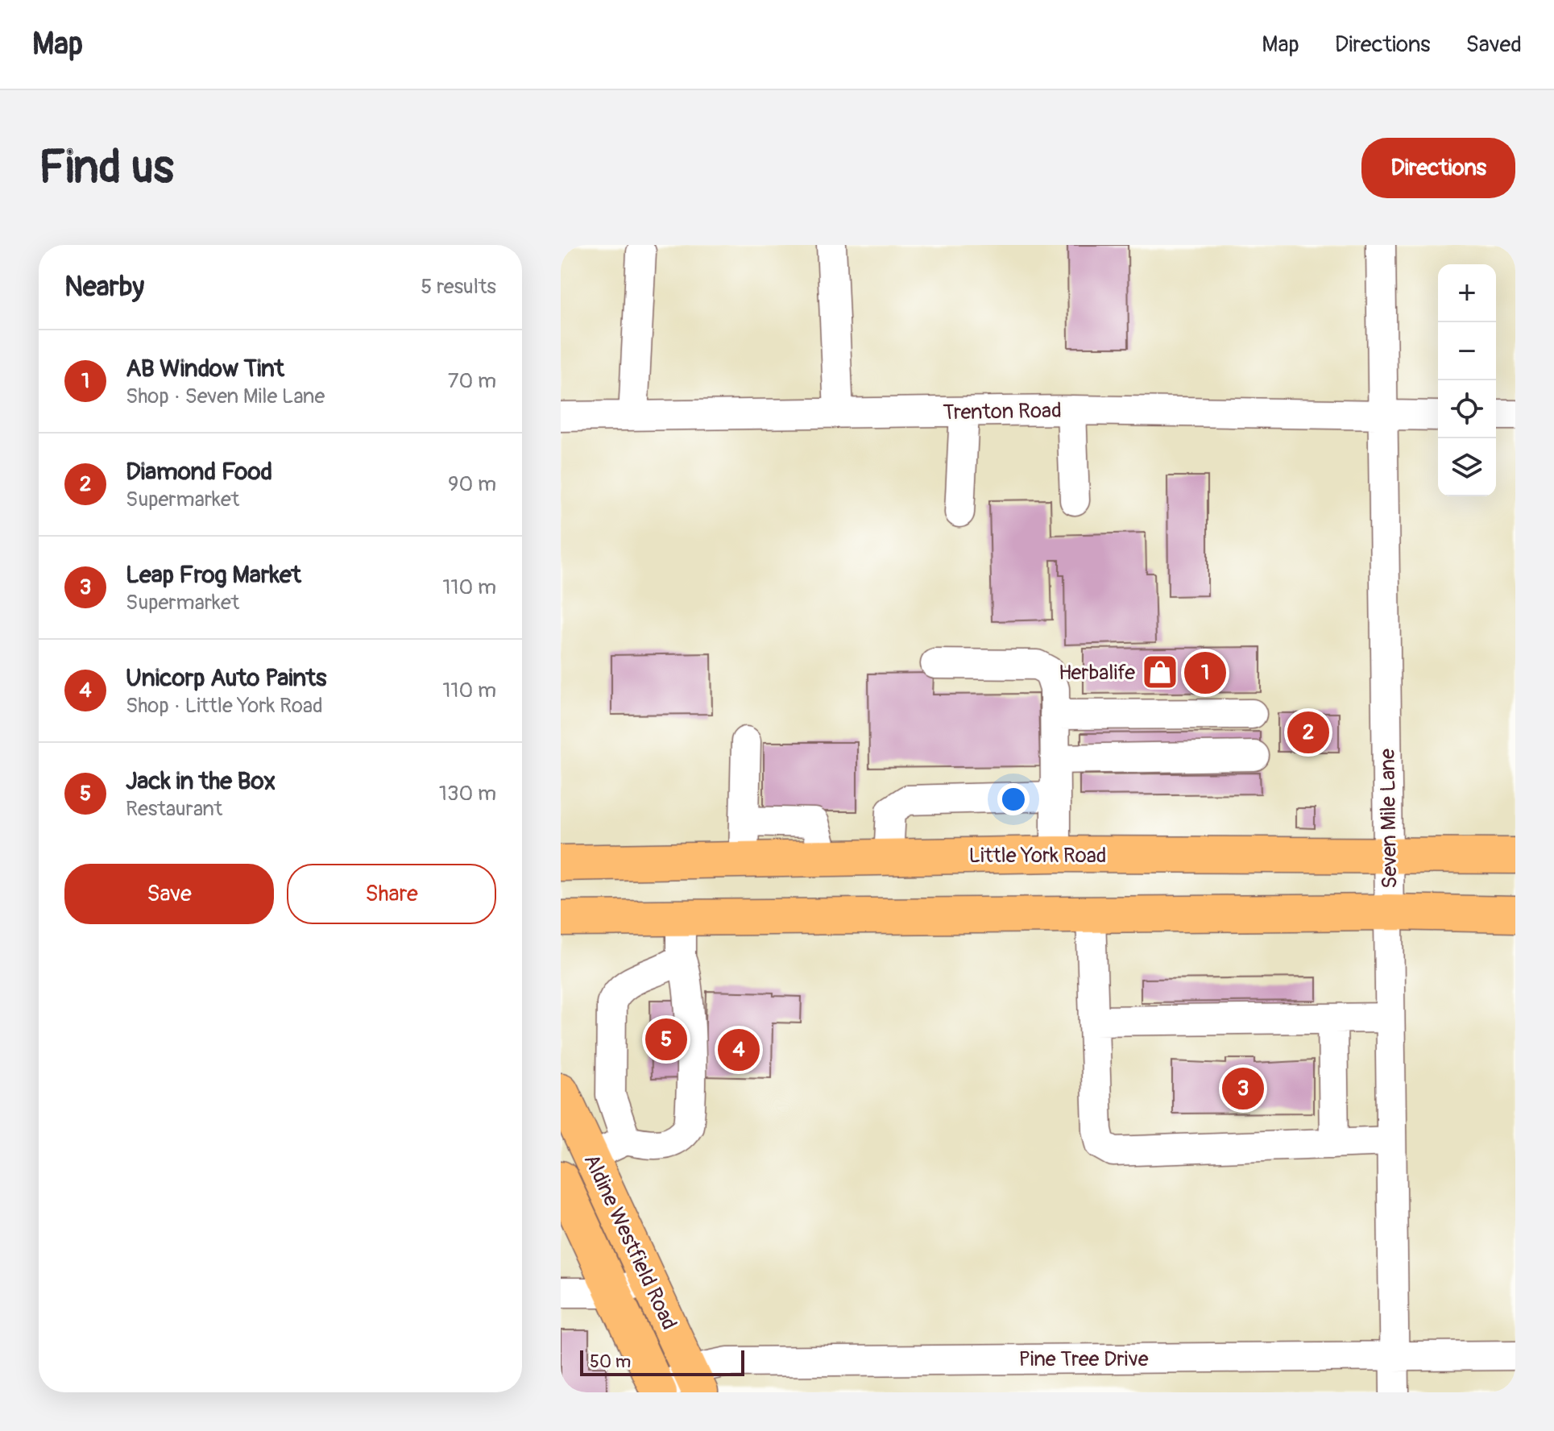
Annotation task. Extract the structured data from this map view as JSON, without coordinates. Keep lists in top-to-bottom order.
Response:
{
  "streets": {
    "main road": ["Little York Road", "Aldine Westfield Road"],
    "street": ["Trenton Road", "Seven Mile Lane", "Pine Tree Drive"]
  },
  "crossings": [
    ["Trenton Road", "Seven Mile Lane"],
    ["Seven Mile Lane", "Little York Road"],
    ["Seven Mile Lane", "Pine Tree Drive"],
    ["Aldine Westfield Road", "Pine Tree Drive"]
  ],
  "places": {
    "shop": ["Herbalife"]
  },
  "scale_bar": "50 m",
  "page": {
    "header": "Map",
    "nav": ["Map", "Directions", "Saved"],
    "buttons": [
      "Directions",
      ["Save", "Share"]
    ],
    "title": "Find us",
    "heading": ["Nearby", "5 results"],
    "map_buttons": ["+", "−"],
    "list": [
      {
        "mark": "1",
        "name": "AB Window Tint",
        "note": "Shop · Seven Mile Lane",
        "value": "70 m"
      },
      {
        "mark": "2",
        "name": "Diamond Food",
        "note": "Supermarket",
        "value": "90 m"
      },
      {
        "mark": "3",
        "name": "Leap Frog Market",
        "note": "Supermarket",
        "value": "110 m"
      },
      {
        "mark": "4",
        "name": "Unicorp Auto Paints",
        "note": "Shop · Little York Road",
        "value": "110 m"
      },
      {
        "mark": "5",
        "name": "Jack in the Box",
        "note": "Restaurant",
        "value": "130 m"
      }
    ],
    "pins": [
      "1",
      "2",
      "5",
      "4",
      "3"
    ],
    "scale": "50 m"
  }
}
